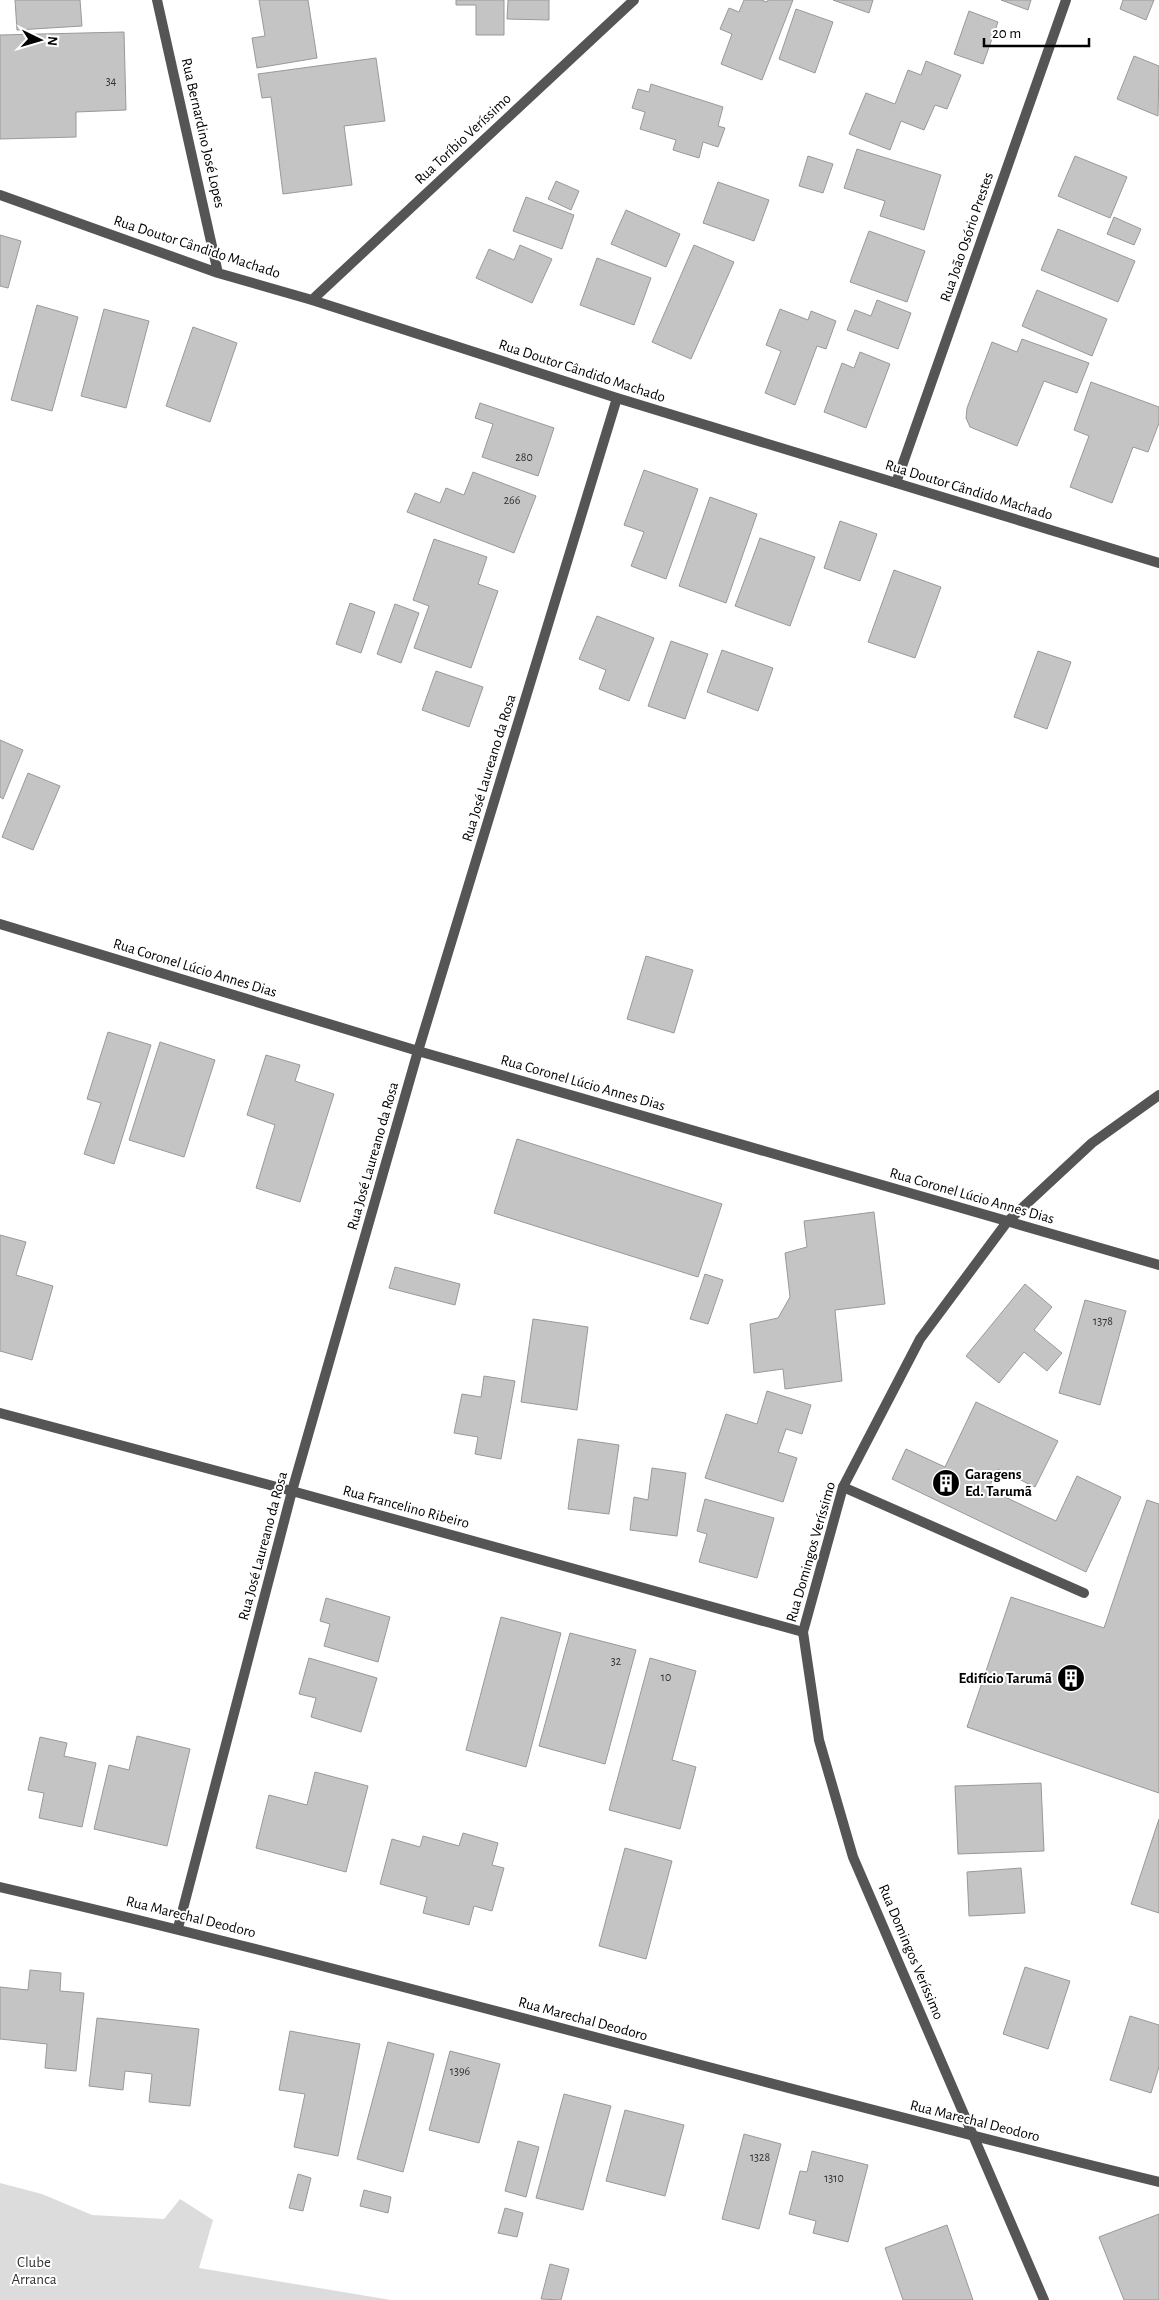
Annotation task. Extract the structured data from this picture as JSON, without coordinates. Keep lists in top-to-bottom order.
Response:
{
  "streets": {
    "street": [
      "Rua Bernardino José Lopes",
      "Rua Toríbio Veríssimo",
      "Rua João Osório Prestes",
      "Rua Doutor Cândido Machado",
      "Rua José Laureano da Rosa",
      "Rua Coronel Lúcio Annes Dias",
      "Rua Francelino Ribeiro",
      "Rua Domingos Veríssimo",
      "Rua Marechal Deodoro"
    ]
  },
  "crossings": [
    ["Rua Bernardino José Lopes", "Rua Doutor Cândido Machado"],
    ["Rua Toríbio Veríssimo", "Rua Doutor Cândido Machado"],
    ["Rua João Osório Prestes", "Rua Doutor Cândido Machado"],
    ["Rua Doutor Cândido Machado", "Rua José Laureano da Rosa"],
    ["Rua José Laureano da Rosa", "Rua Coronel Lúcio Annes Dias"],
    ["Rua José Laureano da Rosa", "Rua Francelino Ribeiro"],
    ["Rua José Laureano da Rosa", "Rua Marechal Deodoro"],
    ["Rua Coronel Lúcio Annes Dias", "Rua Domingos Veríssimo"],
    ["Rua Francelino Ribeiro", "Rua Domingos Veríssimo"],
    ["Rua Domingos Veríssimo", "Rua Marechal Deodoro"]
  ],
  "parks": ["Clube Arranca"],
  "places": {
    "building": ["Garagens Ed. Tarumã", "Edifício Tarumã"]
  },
  "house_numbers": [
    "34",
    "280",
    "266",
    "1378",
    "32",
    "10",
    "1396",
    "1328",
    "1310"
  ],
  "scale_bar": "20 m",
  "north": "right"
}
